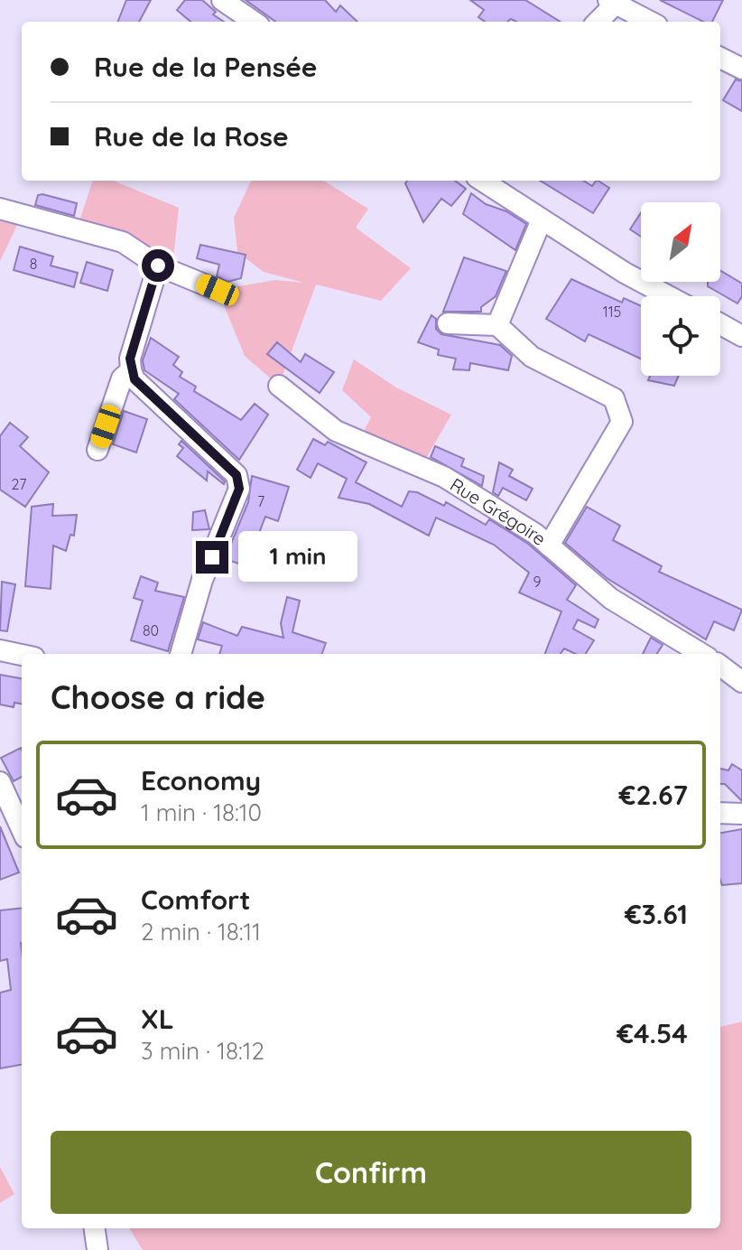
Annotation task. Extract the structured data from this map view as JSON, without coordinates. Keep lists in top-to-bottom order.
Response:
{
  "streets": {
    "street": ["Rue Grégoire"]
  },
  "house_numbers": [
    "8",
    "115",
    "27",
    "7",
    "9",
    "80"
  ],
  "north": "top right",
  "page": {
    "banner": ["Rue de la Pensée", "Rue de la Rose"],
    "bubble": "1 min",
    "heading": "Choose a ride",
    "list": [
      {
        "name": "Economy",
        "note": "1 min · 18:10",
        "value": "€2.67"
      },
      {
        "name": "Comfort",
        "note": "2 min · 18:11",
        "value": "€3.61"
      },
      {
        "name": "XL",
        "note": "3 min · 18:12",
        "value": "€4.54"
      }
    ],
    "buttons": "Confirm"
  }
}
